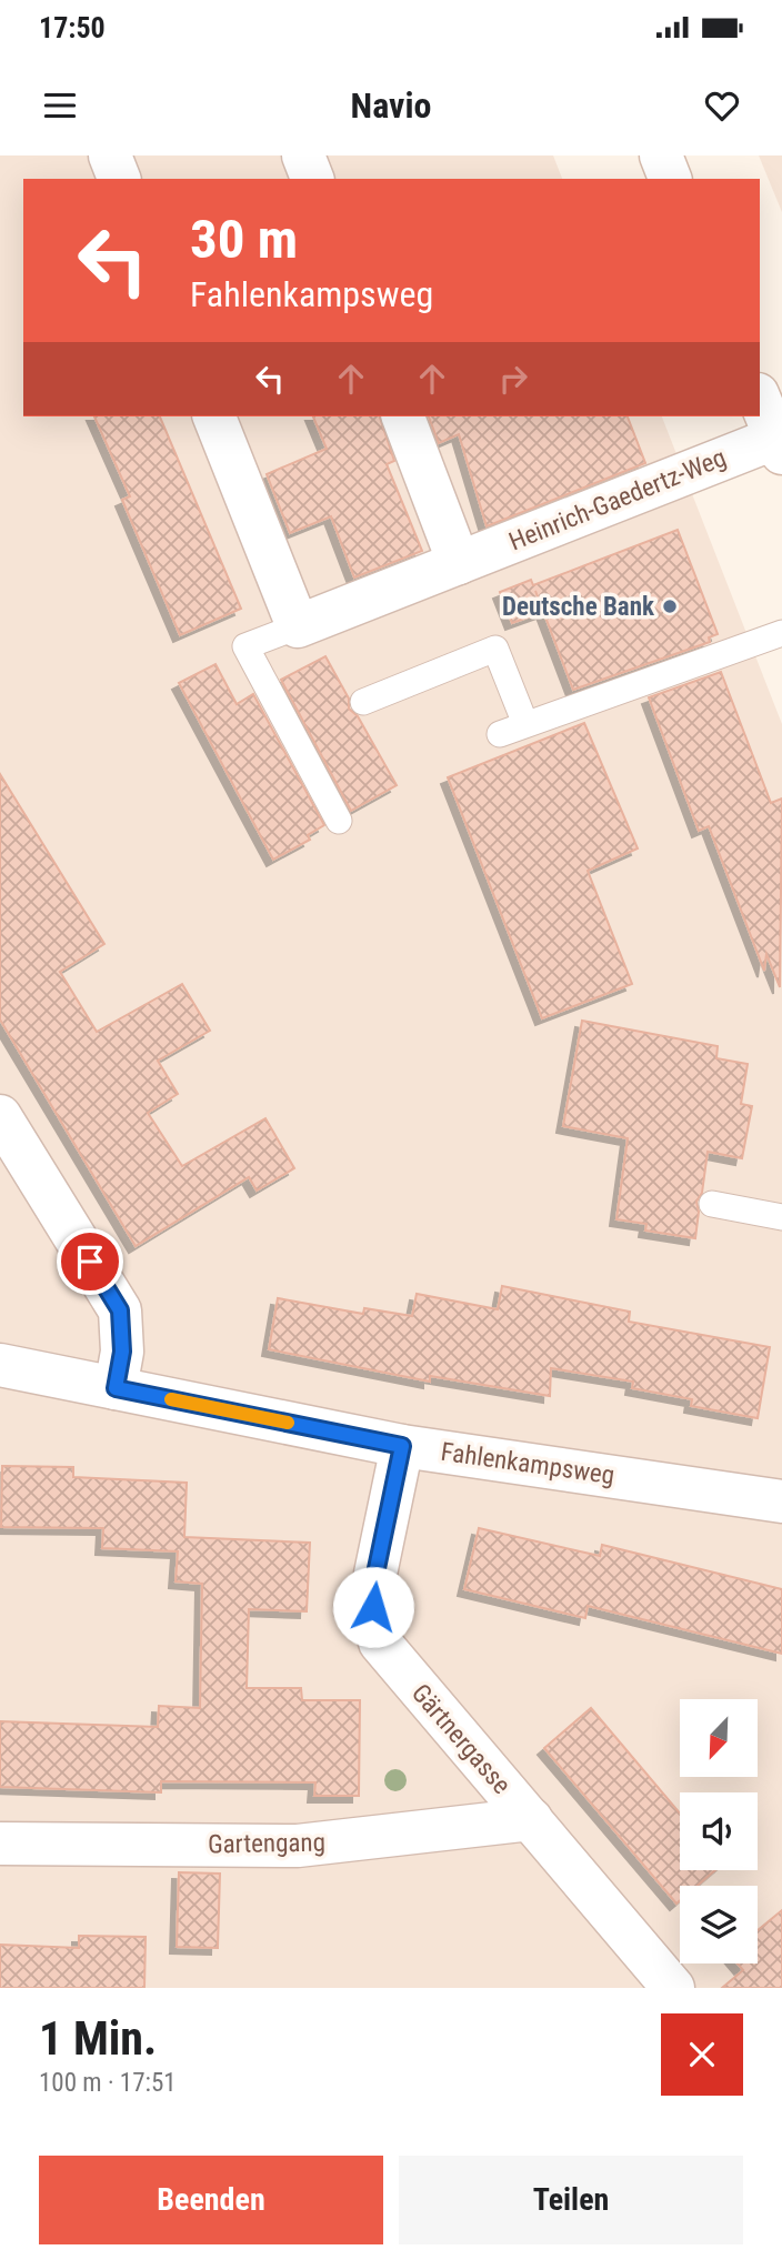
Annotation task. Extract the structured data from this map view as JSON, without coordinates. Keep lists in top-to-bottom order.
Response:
{
  "streets": {
    "street": [
      "Heinrich-Gaedertz-Weg",
      "Fahlenkampsweg",
      "Gärtnergasse",
      "Gartengang"
    ]
  },
  "crossings": [
    ["Fahlenkampsweg", "Gärtnergasse"],
    ["Gärtnergasse", "Gartengang"]
  ],
  "places": ["Deutsche Bank"],
  "north": "bottom left",
  "page": {
    "status": "17:50",
    "header": "Navio",
    "turn": ["30 m", "Fahlenkampsweg"],
    "heading": ["1 Min.", "100 m · 17:51"],
    "buttons": ["Beenden", "Teilen"]
  }
}
